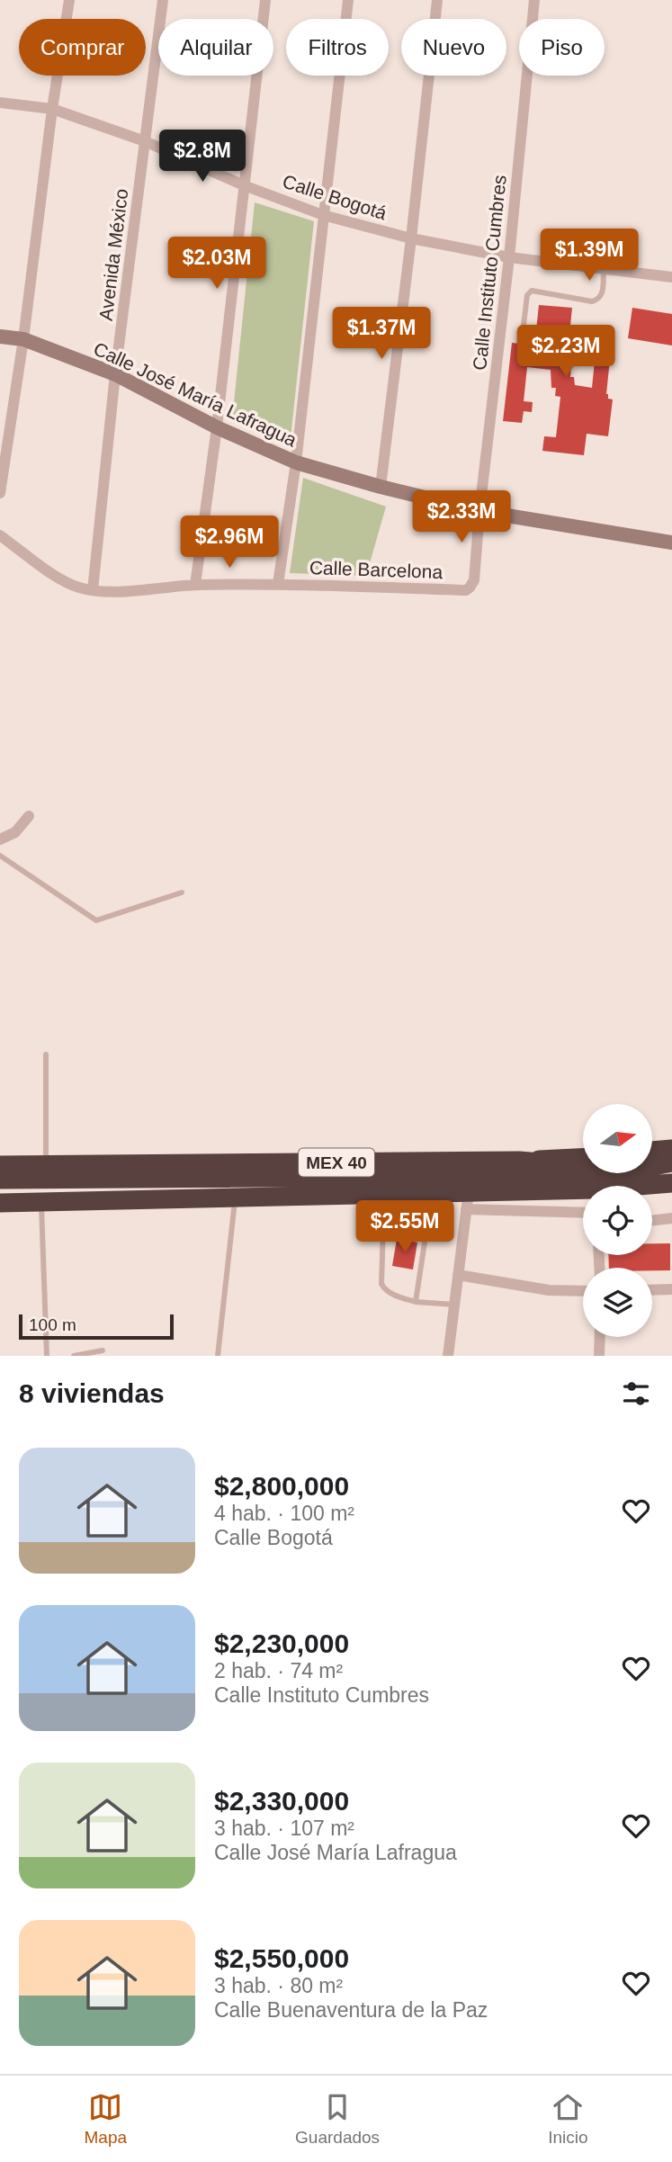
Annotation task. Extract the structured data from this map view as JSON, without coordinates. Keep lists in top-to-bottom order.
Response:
{
  "streets": {
    "highway": ["MEX 40"],
    "main road": ["Calle José María Lafragua"],
    "street": [
      "Calle Bogotá",
      "Avenida México",
      "Calle Instituto Cumbres",
      "Calle Barcelona"
    ]
  },
  "crossings": [
    ["Calle Bogotá", "Avenida México"],
    ["Calle Bogotá", "Calle Instituto Cumbres"],
    ["Avenida México", "Calle José María Lafragua"],
    ["Avenida México", "Calle Barcelona"],
    ["Calle Instituto Cumbres", "Calle José María Lafragua"],
    ["Calle Instituto Cumbres", "Calle Barcelona"]
  ],
  "scale_bar": "100 m",
  "north": "right",
  "page": {
    "chip": [
      "Comprar",
      "Alquilar",
      "Filtros",
      "Nuevo",
      "Piso"
    ],
    "price": [
      "$2.8M",
      "$1.39M",
      "$2.03M",
      "$1.37M",
      "$2.23M",
      "$2.33M",
      "$2.96M",
      "$2.55M"
    ],
    "scale": "100 m",
    "heading": "8 viviendas",
    "list": [
      {
        "name": "$2,800,000",
        "note": "4 hab. · 100 m² · Calle Bogotá"
      },
      {
        "name": "$2,230,000",
        "note": "2 hab. · 74 m² · Calle Instituto Cumbres"
      },
      {
        "name": "$2,330,000",
        "note": "3 hab. · 107 m² · Calle José María Lafragua"
      },
      {
        "name": "$2,550,000",
        "note": "3 hab. · 80 m² · Calle Buenaventura de la Paz"
      }
    ],
    "tabs": ["Mapa", "Guardados", "Inicio"]
  }
}
